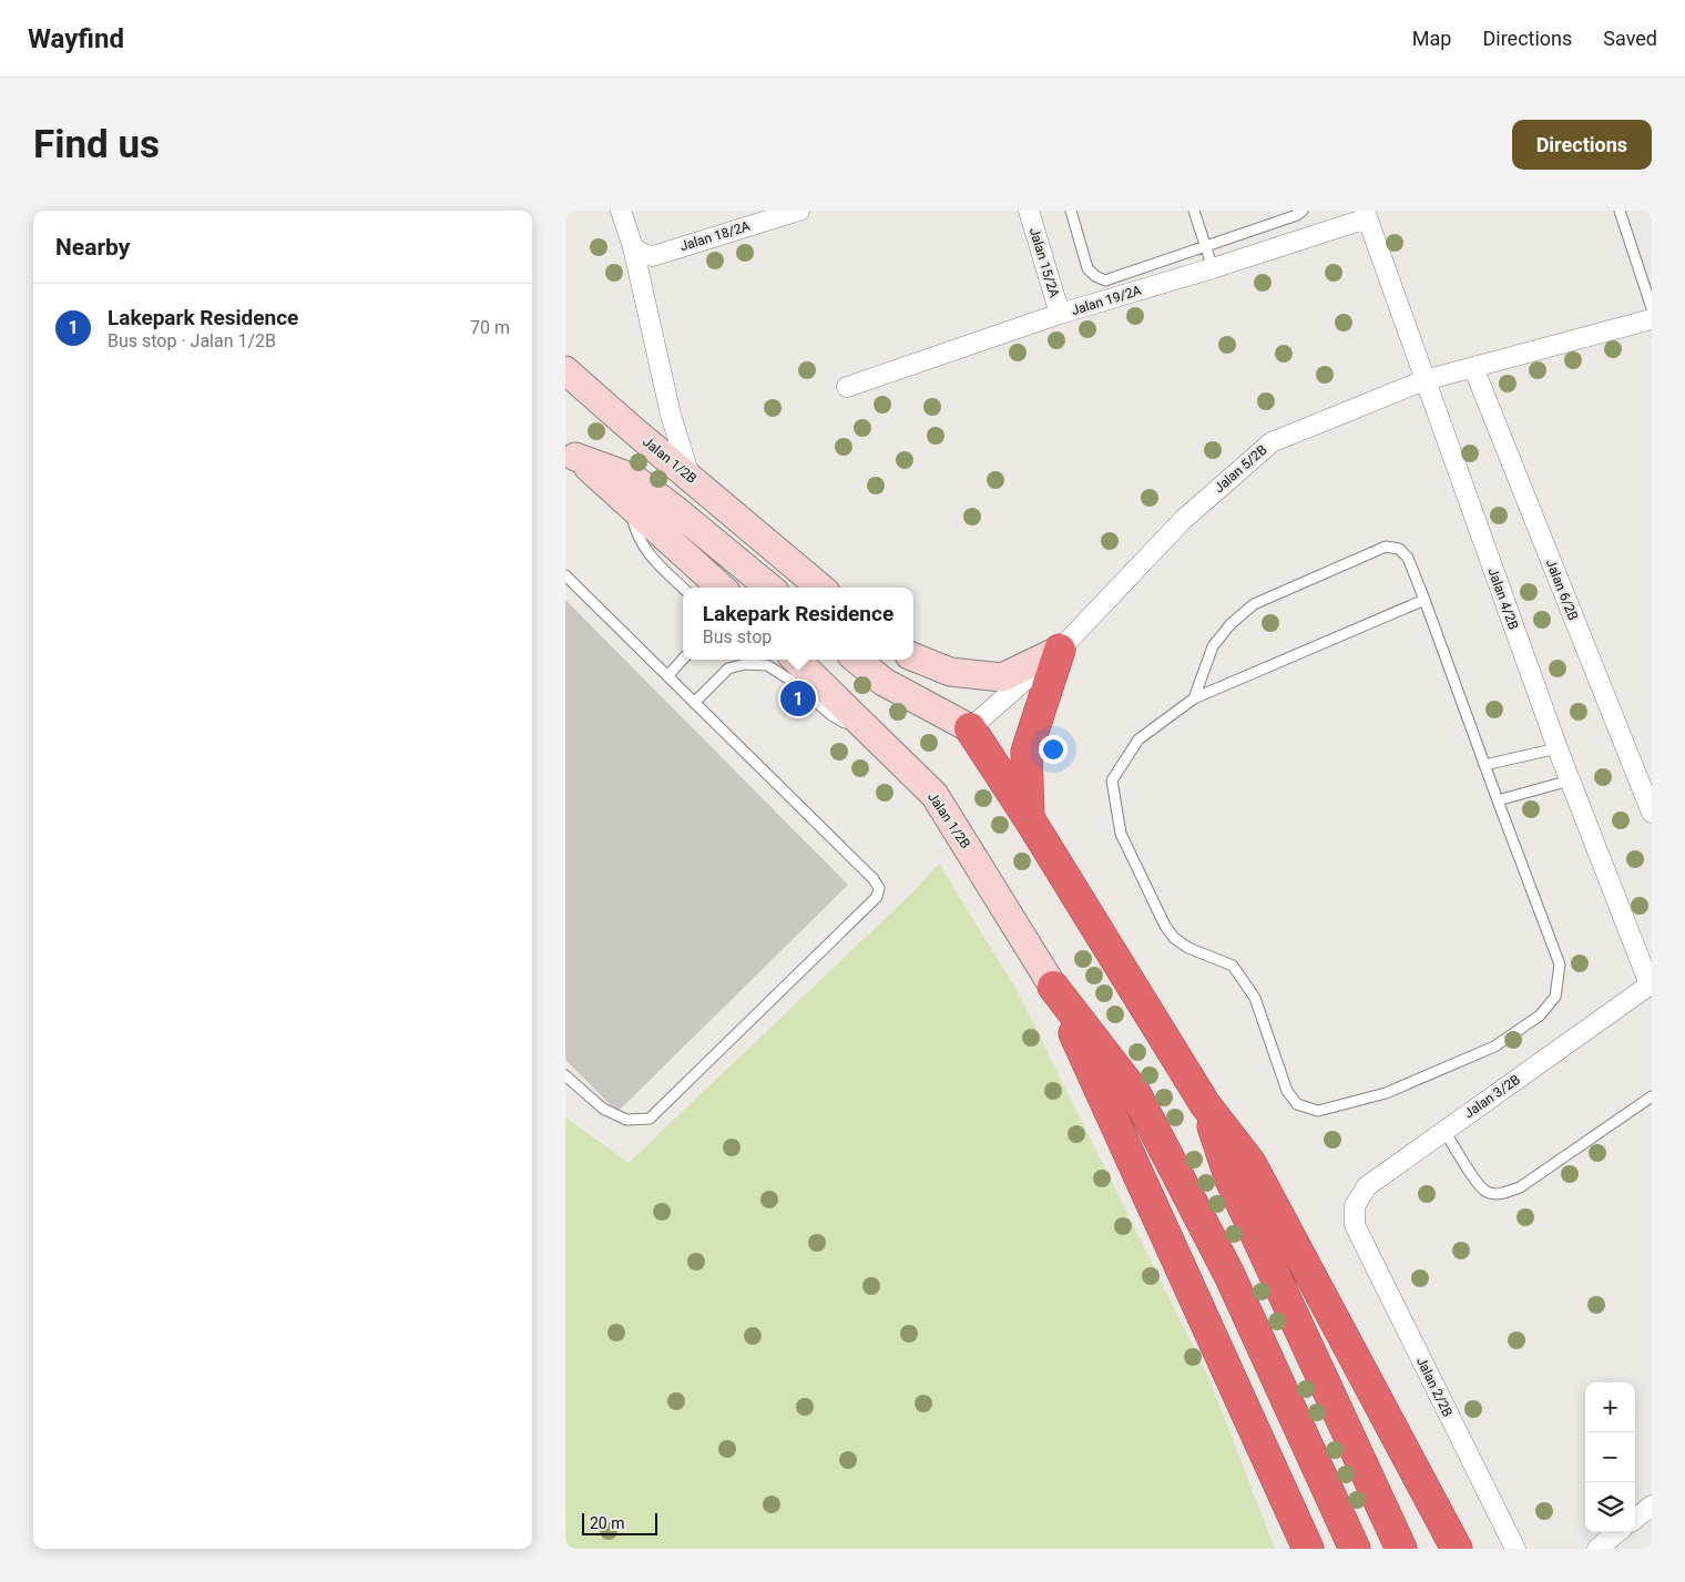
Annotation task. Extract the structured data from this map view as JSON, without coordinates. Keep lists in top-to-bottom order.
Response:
{
  "streets": {
    "street": [
      "Jalan 18/2A",
      "Jalan 15/2A",
      "Jalan 19/2A",
      "Jalan 1/2B",
      "Jalan 5/2B",
      "Jalan 6/2B",
      "Jalan 4/2B",
      "Jalan 3/2B",
      "Jalan 2/2B"
    ]
  },
  "crossings": [
    ["Jalan 15/2A", "Jalan 19/2A"],
    ["Jalan 19/2A", "Jalan 4/2B"],
    ["Jalan 5/2B", "Jalan 6/2B"],
    ["Jalan 5/2B", "Jalan 4/2B"],
    ["Jalan 4/2B", "Jalan 3/2B"],
    ["Jalan 3/2B", "Jalan 2/2B"]
  ],
  "scale_bar": "20 m",
  "page": {
    "header": "Wayfind",
    "nav": ["Map", "Directions", "Saved"],
    "buttons": "Directions",
    "title": "Find us",
    "heading": "Nearby",
    "list": [
      {
        "mark": "1",
        "name": "Lakepark Residence",
        "note": "Bus stop · Jalan 1/2B",
        "value": "70 m"
      }
    ],
    "popup": ["Lakepark Residence", "Bus stop"],
    "pins": "1",
    "map_buttons": ["+", "−"],
    "scale": "20 m"
  }
}
